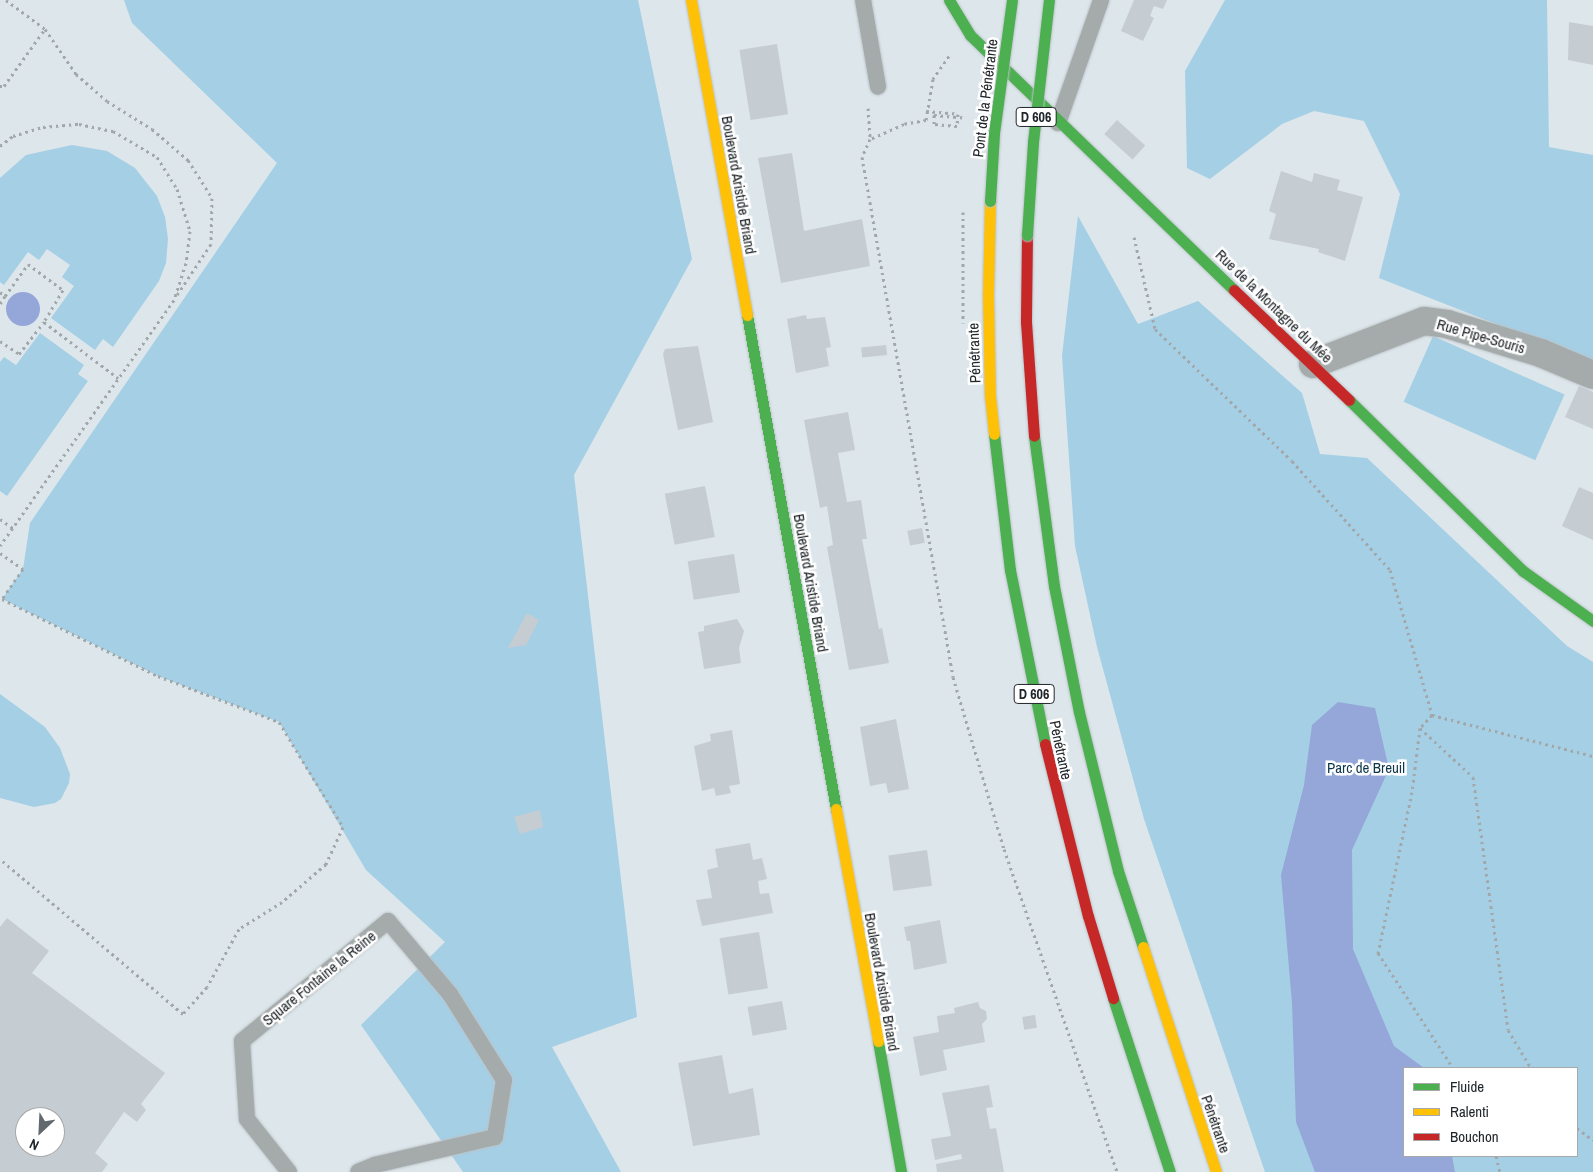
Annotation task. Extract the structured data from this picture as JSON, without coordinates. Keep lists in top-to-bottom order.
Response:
{
  "streets": {
    "main road": [
      "Pont de la Pénétrante",
      "D 606",
      "Boulevard Aristide Briand",
      "Rue de la Montagne du Mée",
      "Pénétrante"
    ],
    "street": ["Rue Pipe-Souris"],
    "lane": ["Square Fontaine la Reine"]
  },
  "crossings": [
    ["Pont de la Pénétrante", "Pénétrante"],
    ["Rue de la Montagne du Mée", "Rue Pipe-Souris"]
  ],
  "parks": ["Parc de Breuil"],
  "legend": ["Fluide", "Ralenti", "Bouchon"],
  "north": "bottom left"
}
